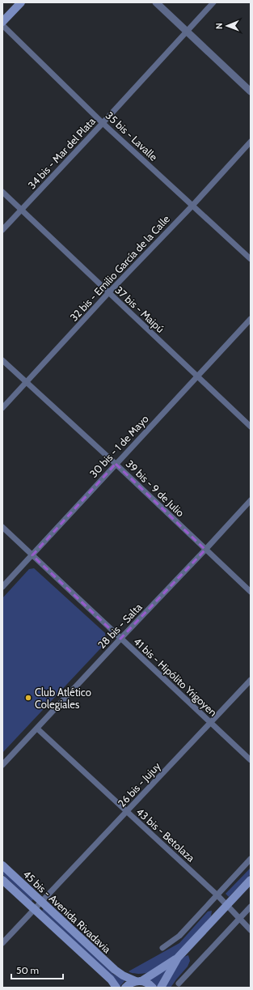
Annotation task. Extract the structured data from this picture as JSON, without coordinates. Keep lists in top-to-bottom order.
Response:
{
  "streets": {
    "main road": ["45 bis - Avenida Rivadavia"],
    "street": [
      "35 bis - Lavalle",
      "34 bis - Mar del Plata",
      "32 bis - Emilio García de la Calle",
      "37 bis - Maipú",
      "30 bis - 1 de Mayo",
      "39 bis - 9 de Julio",
      "28 bis - Salta",
      "41 bis - Hipólito Yrigoyen",
      "26 bis - Jujuy",
      "43 bis - Betolaza"
    ]
  },
  "crossings": [
    ["35 bis - Lavalle", "34 bis - Mar del Plata"],
    ["35 bis - Lavalle", "32 bis - Emilio García de la Calle"],
    ["34 bis - Mar del Plata", "37 bis - Maipú"],
    ["32 bis - Emilio García de la Calle", "37 bis - Maipú"],
    ["32 bis - Emilio García de la Calle", "39 bis - 9 de Julio"],
    ["37 bis - Maipú", "30 bis - 1 de Mayo"],
    ["30 bis - 1 de Mayo", "39 bis - 9 de Julio"],
    ["30 bis - 1 de Mayo", "41 bis - Hipólito Yrigoyen"],
    ["39 bis - 9 de Julio", "28 bis - Salta"],
    ["28 bis - Salta", "41 bis - Hipólito Yrigoyen"],
    ["28 bis - Salta", "43 bis - Betolaza"],
    ["41 bis - Hipólito Yrigoyen", "26 bis - Jujuy"],
    ["26 bis - Jujuy", "43 bis - Betolaza"],
    ["26 bis - Jujuy", "45 bis - Avenida Rivadavia"]
  ],
  "places": ["Club Atlético Colegiales"],
  "scale_bar": "50 m",
  "north": "left"
}
